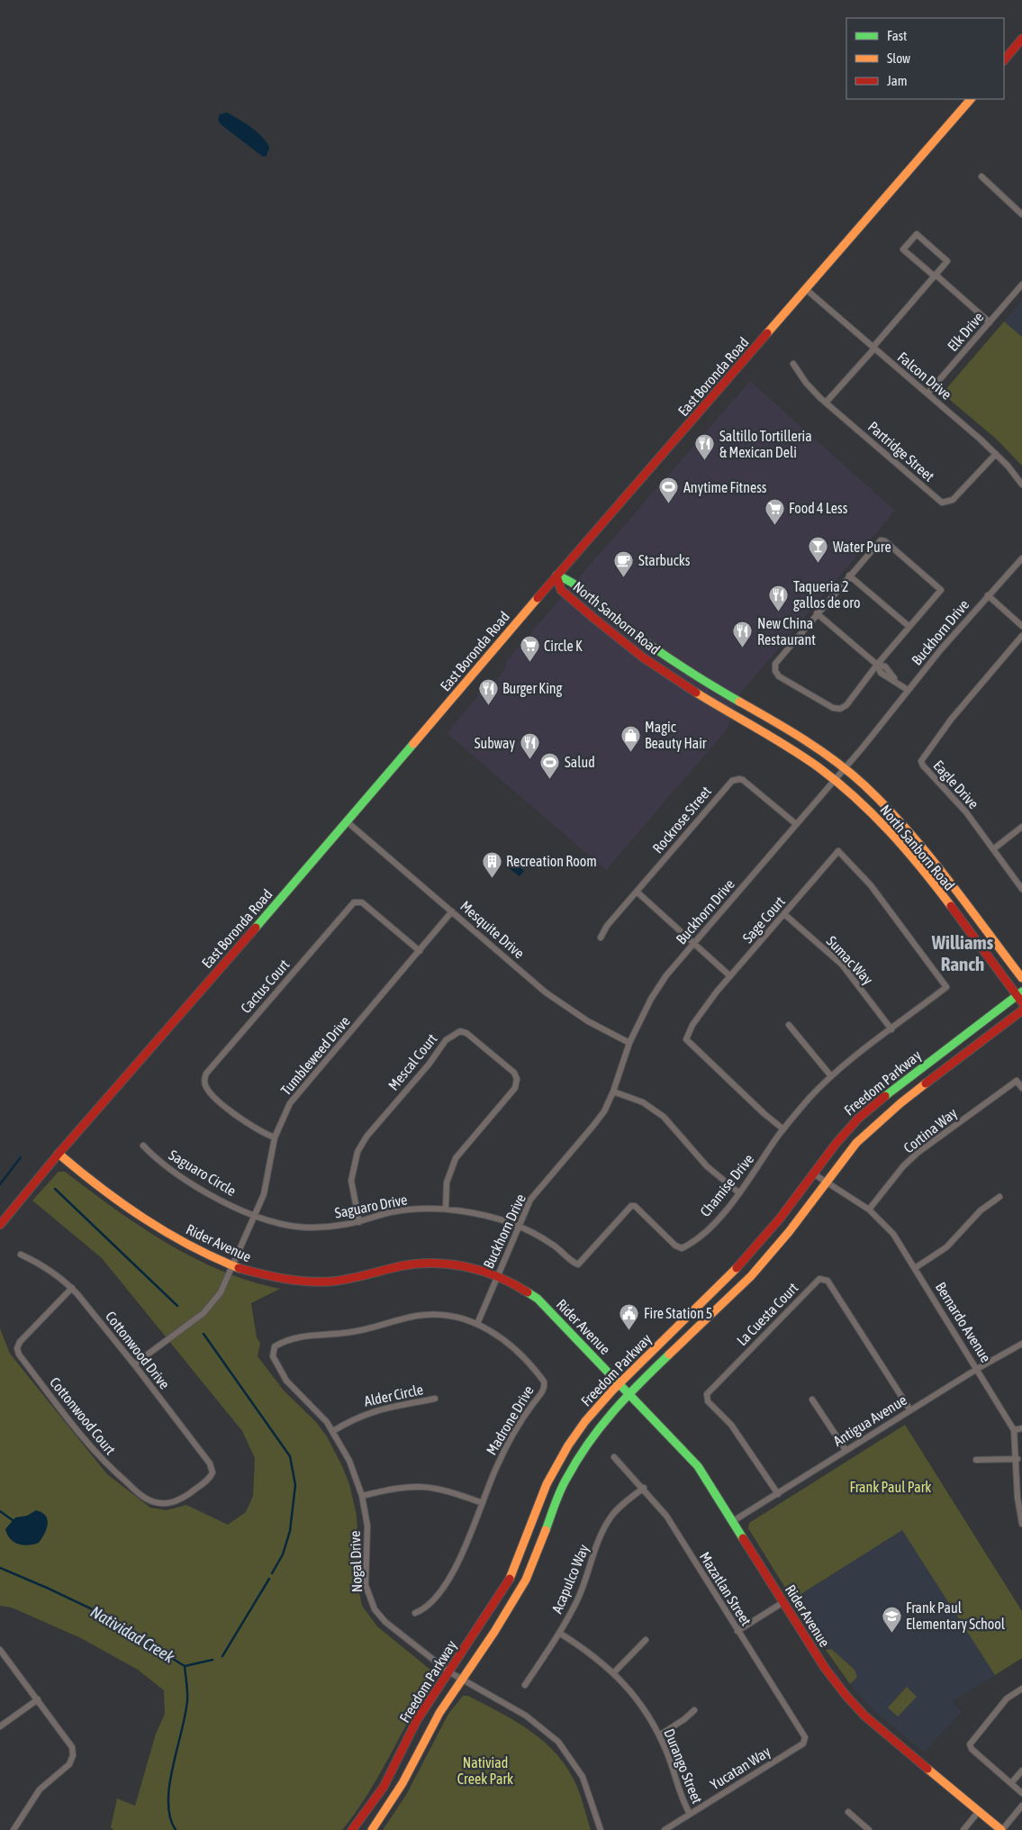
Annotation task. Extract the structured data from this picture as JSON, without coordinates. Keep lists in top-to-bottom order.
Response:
{
  "streets": {
    "main road": [
      "East Boronda Road",
      "North Sanborn Road",
      "Freedom Parkway",
      "Rider Avenue"
    ],
    "street": [
      "Elk Drive",
      "Falcon Drive",
      "Partridge Street",
      "Buckhorn Drive",
      "Eagle Drive",
      "Rockrose Street",
      "Sage Court",
      "Mesquite Drive",
      "Sumac Way",
      "Cactus Court",
      "Tumbleweed Drive",
      "Mescal Court",
      "Cortina Way",
      "Saguaro Circle",
      "Chamise Drive",
      "Saguaro Drive",
      "La Cuesta Court",
      "Bernardo Avenue",
      "Cottonwood Drive",
      "Alder Circle",
      "Cottonwood Court",
      "Madrone Drive",
      "Antigua Avenue",
      "Nogal Drive",
      "Acapulco Way",
      "Mazatlan Street",
      "Durango Street",
      "Yucatan Way"
    ]
  },
  "crossings": [
    ["Elk Drive", "Falcon Drive"],
    ["Falcon Drive", "East Boronda Road"],
    ["Falcon Drive", "Partridge Street"],
    ["East Boronda Road", "North Sanborn Road"],
    ["East Boronda Road", "Mesquite Drive"],
    ["East Boronda Road", "Rider Avenue"],
    ["North Sanborn Road", "Buckhorn Drive"],
    ["North Sanborn Road", "Freedom Parkway"],
    ["Buckhorn Drive", "Rockrose Street"],
    ["Buckhorn Drive", "Mesquite Drive"],
    ["Buckhorn Drive", "Chamise Drive"],
    ["Buckhorn Drive", "Saguaro Drive"],
    ["Buckhorn Drive", "Rider Avenue"],
    ["Buckhorn Drive", "Madrone Drive"],
    ["Sage Court", "Sumac Way"],
    ["Sage Court", "Chamise Drive"],
    ["Mesquite Drive", "Tumbleweed Drive"],
    ["Sumac Way", "Chamise Drive"],
    ["Cactus Court", "Tumbleweed Drive"],
    ["Tumbleweed Drive", "Saguaro Circle"],
    ["Tumbleweed Drive", "Saguaro Drive"],
    ["Tumbleweed Drive", "Rider Avenue"],
    ["Tumbleweed Drive", "Cottonwood Drive"],
    ["Mescal Court", "Saguaro Drive"],
    ["Freedom Parkway", "Rider Avenue"],
    ["Freedom Parkway", "Bernardo Avenue"],
    ["Freedom Parkway", "Nogal Drive"],
    ["Cortina Way", "Bernardo Avenue"],
    ["Saguaro Circle", "Saguaro Drive"],
    ["Chamise Drive", "Saguaro Drive"],
    ["Rider Avenue", "Antigua Avenue"],
    ["La Cuesta Court", "Antigua Avenue"],
    ["Bernardo Avenue", "Antigua Avenue"],
    ["Cottonwood Drive", "Cottonwood Court"],
    ["Alder Circle", "Nogal Drive"],
    ["Madrone Drive", "Nogal Drive"],
    ["Acapulco Way", "Mazatlan Street"],
    ["Acapulco Way", "Durango Street"],
    ["Mazatlan Street", "Yucatan Way"],
    ["Durango Street", "Yucatan Way"]
  ],
  "districts": ["Williams Ranch"],
  "water": ["Natividad Creek"],
  "parks": ["Frank Paul Park", "Nativiad Creek Park"],
  "places": {
    "restaurant": [
      "Saltillo Tortilleria & Mexican Deli",
      "Taqueria 2 gallos de oro",
      "New China Restaurant",
      "Burger King",
      "Subway"
    ],
    "sports": ["Anytime Fitness", "Salud"],
    "supermarket": ["Food 4 Less", "Circle K"],
    "bar": ["Water Pure"],
    "cafe": ["Starbucks"],
    "shop": ["Magic Beauty Hair"],
    "building": ["Recreation Room"],
    "public building": ["Fire Station 5"],
    "school or university": ["Frank Paul Elementary School"]
  },
  "legend": ["Fast", "Slow", "Jam"]
}
